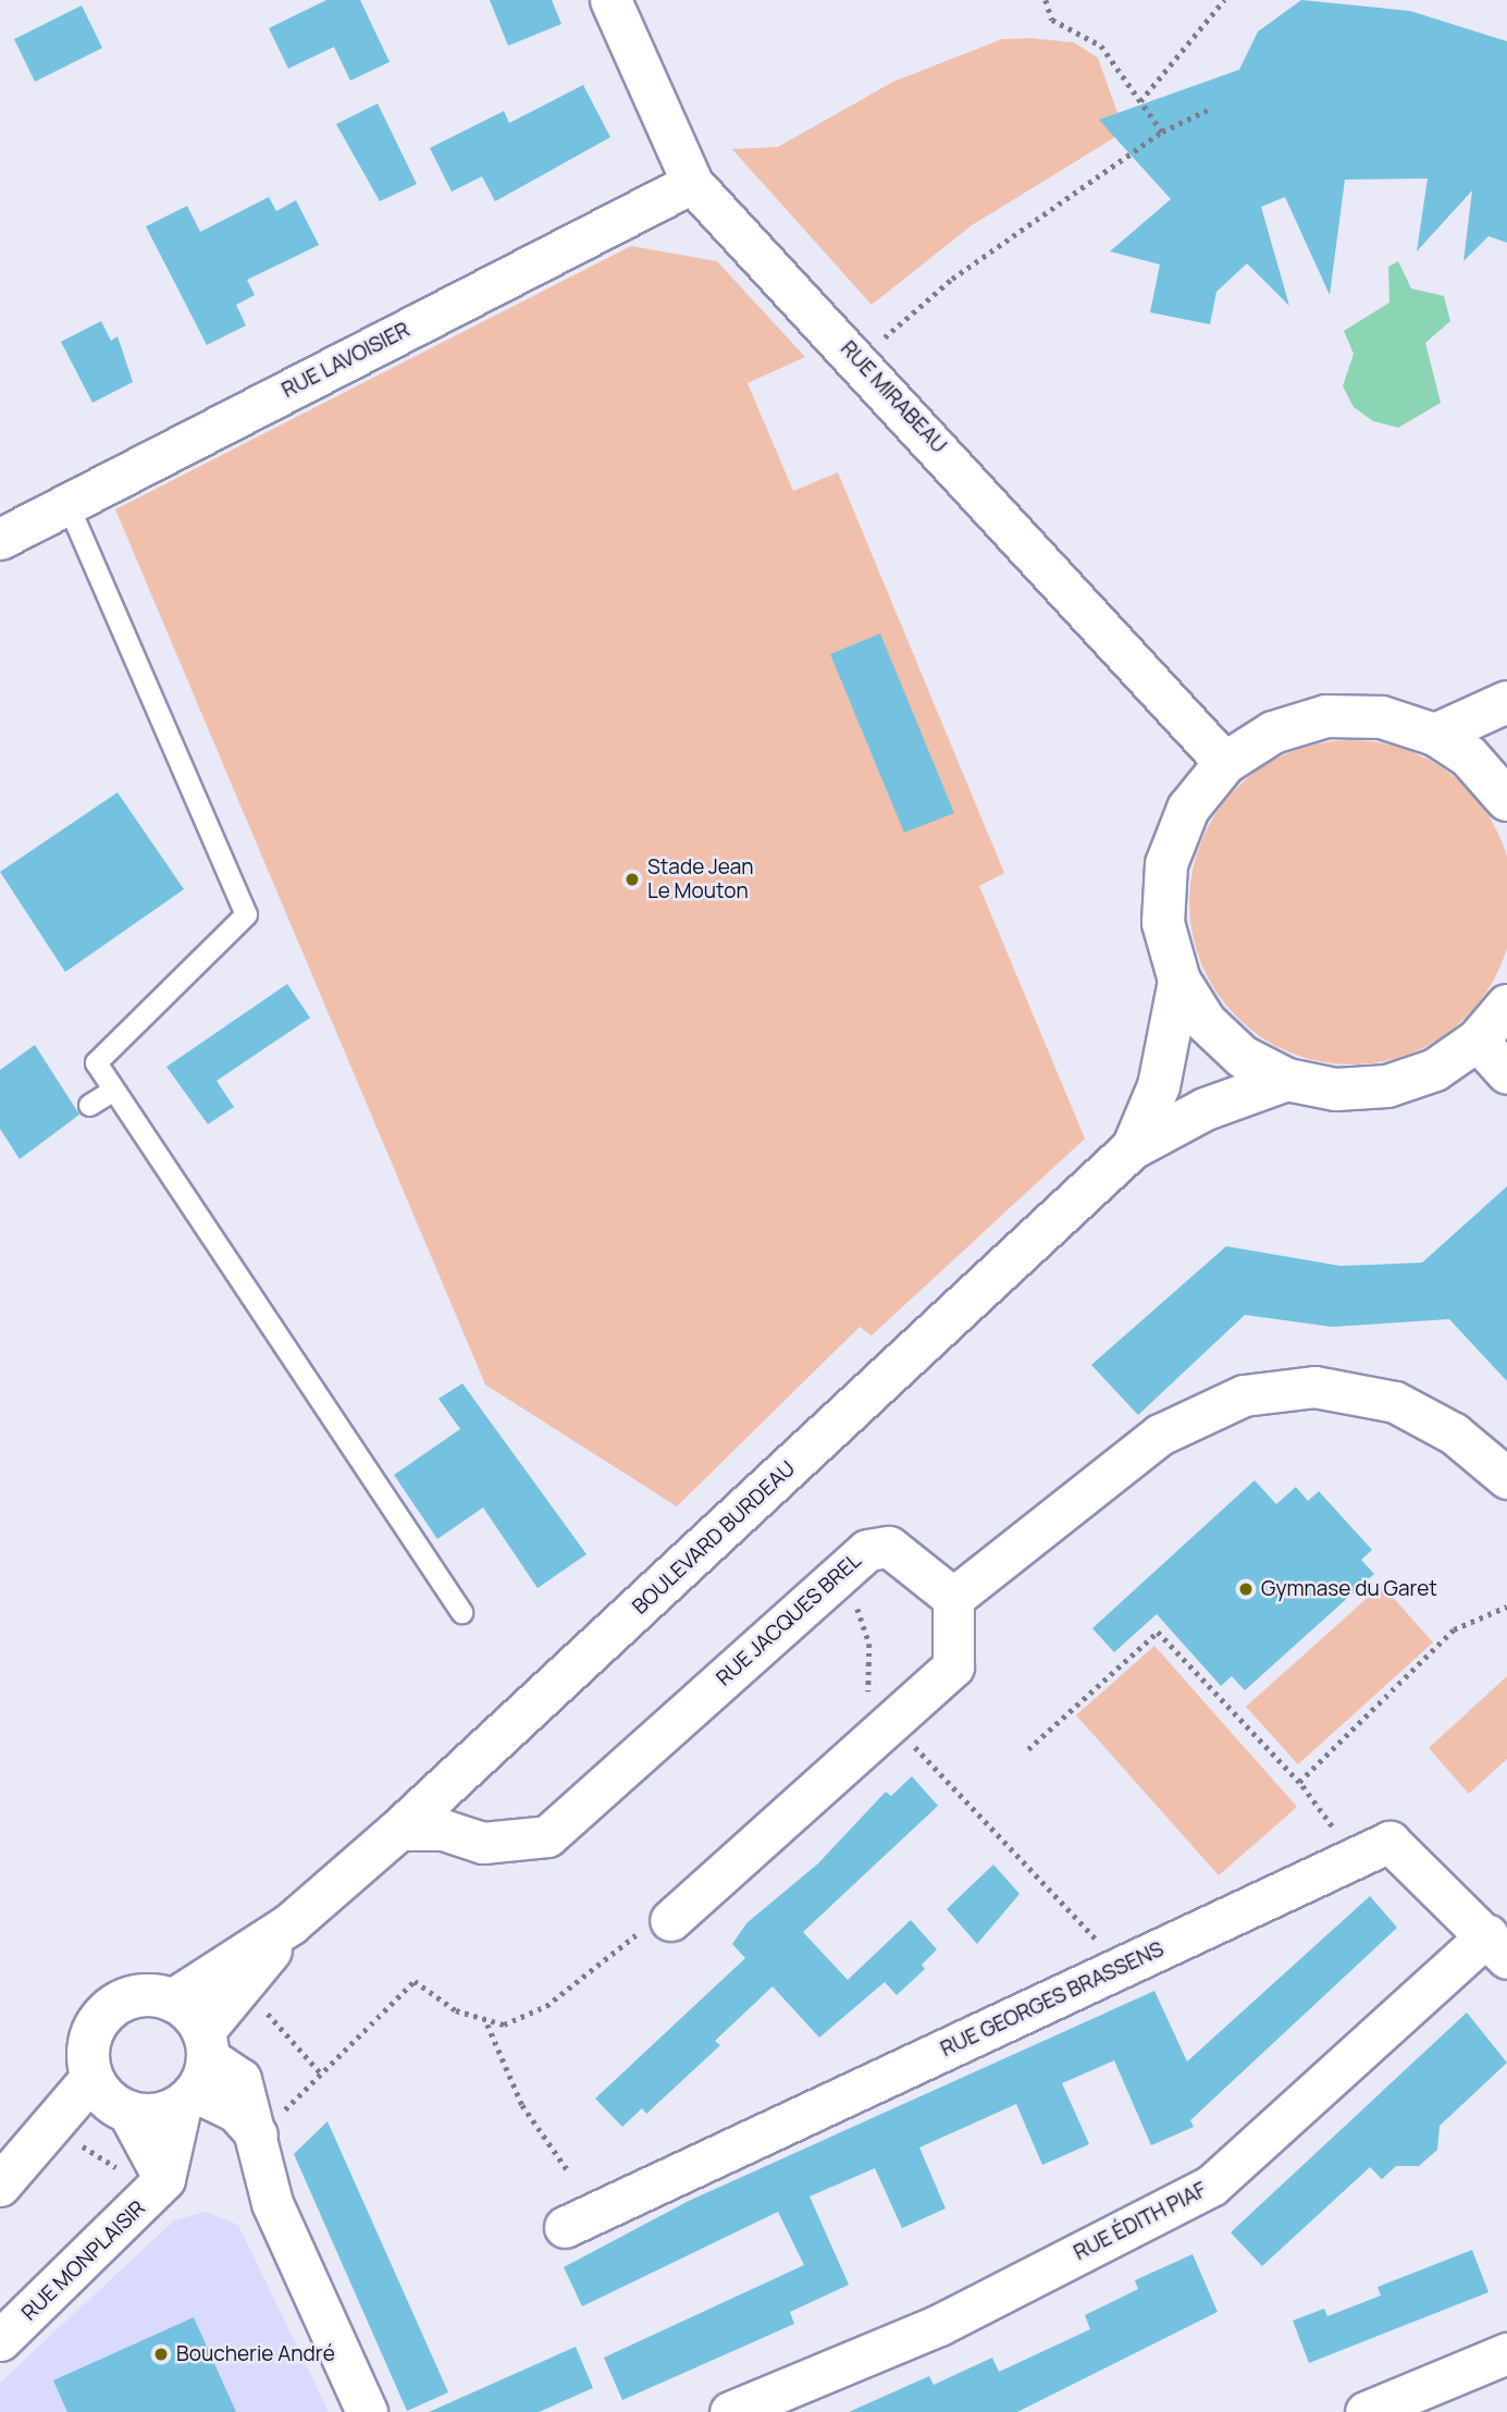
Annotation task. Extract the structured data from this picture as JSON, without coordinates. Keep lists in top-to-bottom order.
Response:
{
  "streets": {
    "main road": ["BOULEVARD BURDEAU"],
    "street": [
      "RUE LAVOISIER",
      "RUE MIRABEAU",
      "RUE JACQUES BREL",
      "RUE GEORGES BRASSENS",
      "RUE ÉDITH PIAF",
      "RUE MONPLAISIR"
    ]
  },
  "crossings": [
    ["RUE LAVOISIER", "RUE MIRABEAU"],
    ["BOULEVARD BURDEAU", "RUE JACQUES BREL"],
    ["RUE GEORGES BRASSENS", "RUE ÉDITH PIAF"]
  ],
  "places": ["Stade Jean Le Mouton", "Gymnase du Garet", "Boucherie André"]
}
